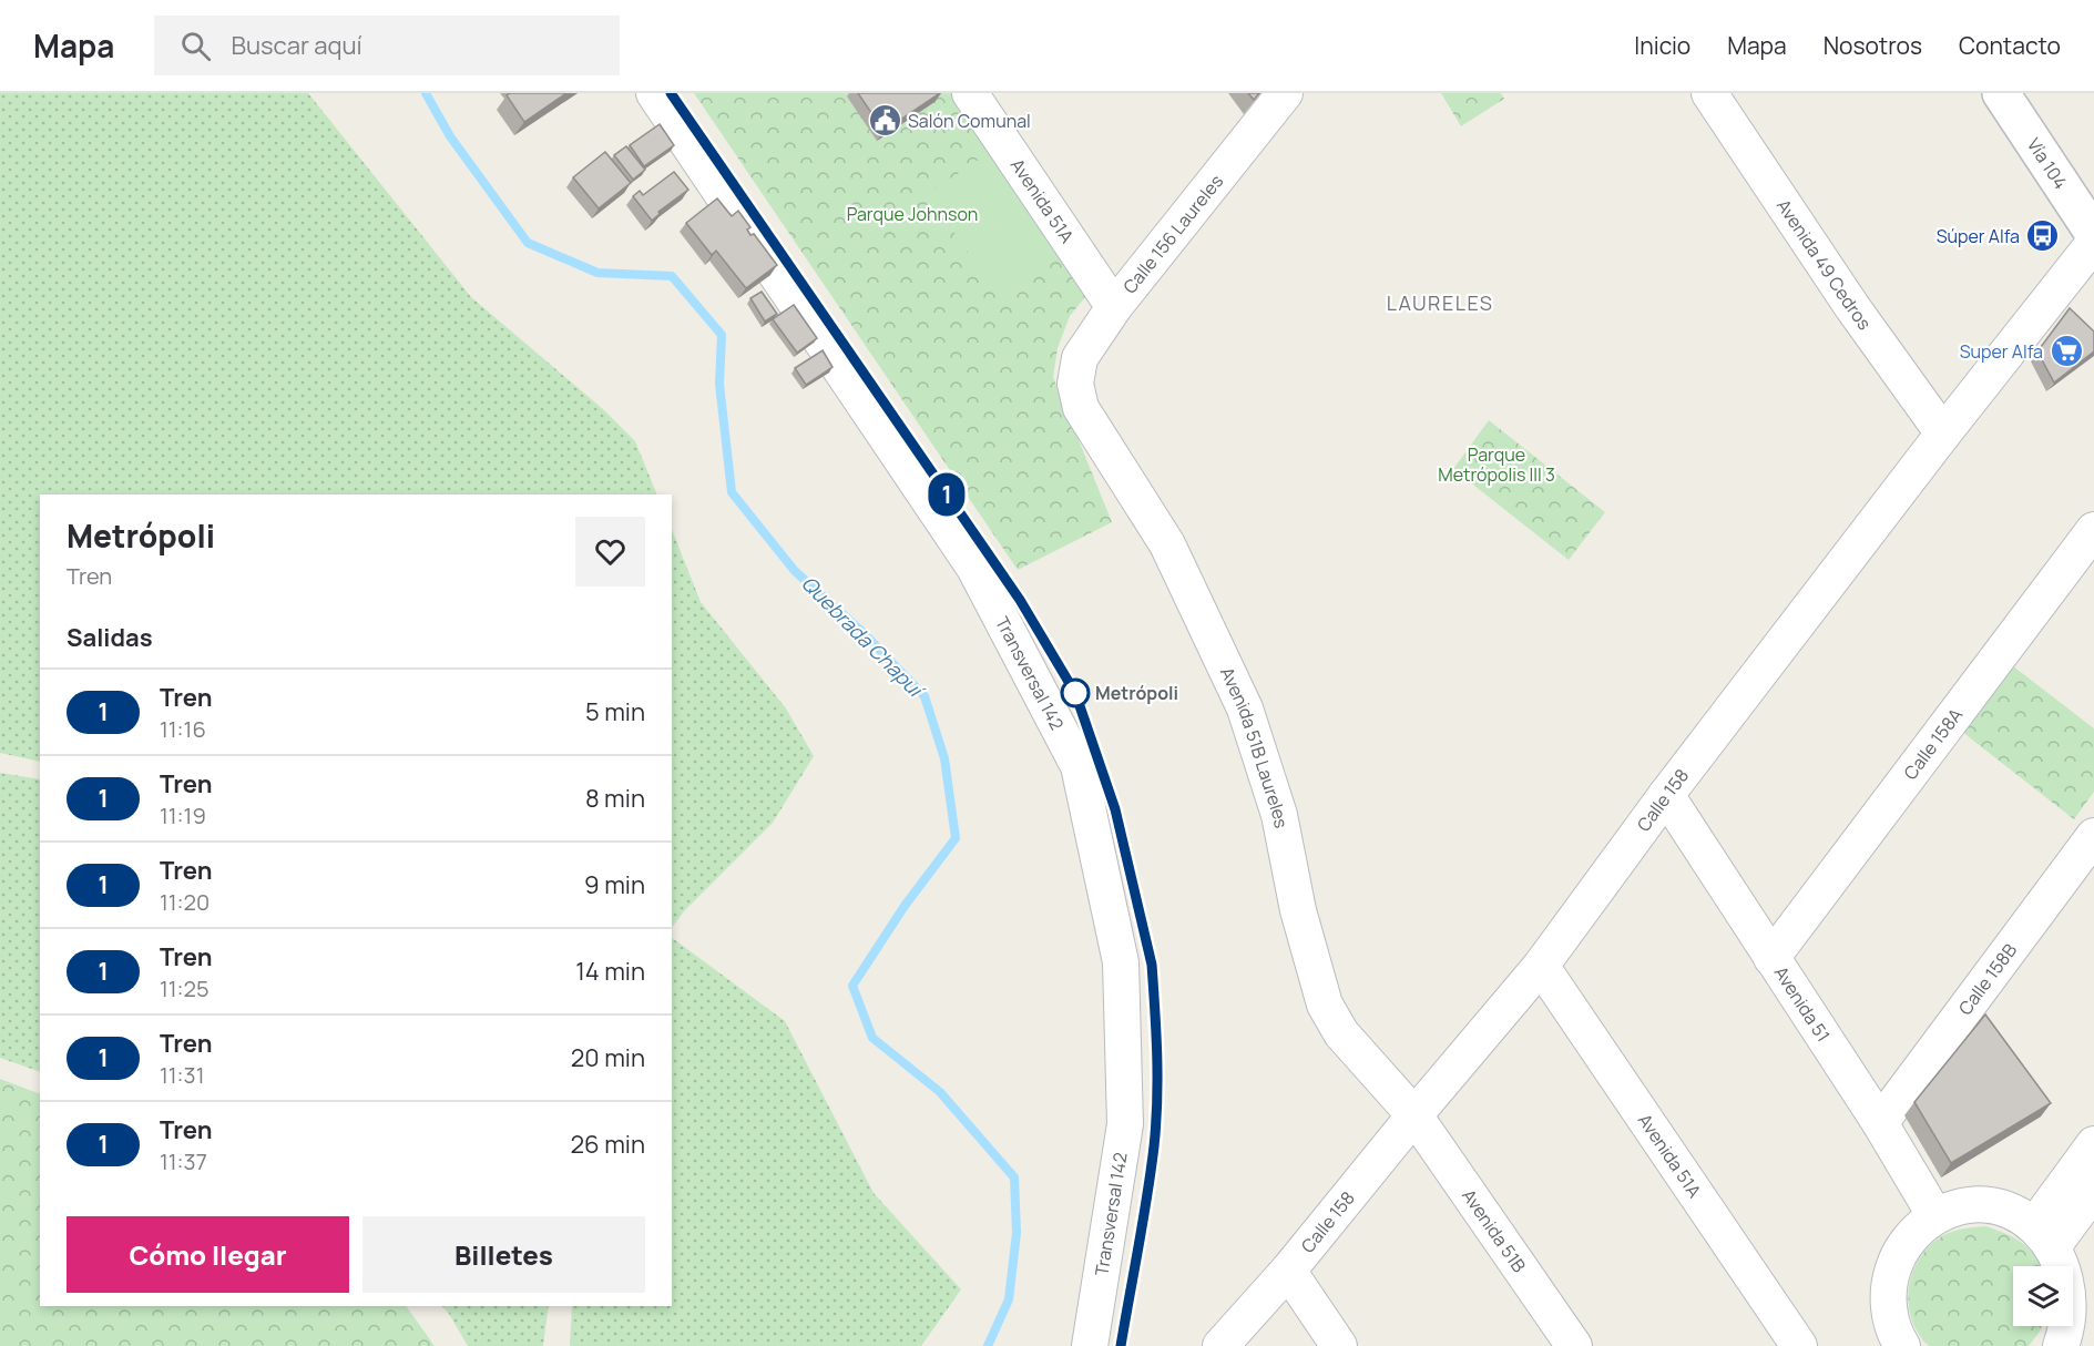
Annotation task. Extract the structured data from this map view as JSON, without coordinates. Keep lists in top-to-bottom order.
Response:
{
  "streets": {
    "main road": ["Vía 104"],
    "street": [
      "Avenida 51A",
      "Calle 156 Laureles",
      "Avenida 49 Cedros",
      "Transversal 142",
      "Calle 158A",
      "Avenida 51B Laureles",
      "Calle 158",
      "Calle 158B",
      "Avenida 51",
      "Avenida 51B"
    ]
  },
  "crossings": [
    ["Avenida 51A", "Calle 156 Laureles"],
    ["Avenida 51A", "Calle 158"],
    ["Calle 156 Laureles", "Avenida 51B Laureles"],
    ["Avenida 49 Cedros", "Calle 158"],
    ["Calle 158A", "Avenida 51"],
    ["Avenida 51B Laureles", "Calle 158"],
    ["Avenida 51B Laureles", "Avenida 51B"],
    ["Calle 158", "Avenida 51"],
    ["Calle 158", "Avenida 51B"],
    ["Calle 158B", "Avenida 51"]
  ],
  "districts": ["LAURELES"],
  "water": ["Quebrada Chapuí"],
  "parks": ["Parque Johnson", "Parque Metrópolis III 3"],
  "places": {
    "public building": ["Salón Comunal"],
    "bus stop": ["Súper Alfa"],
    "supermarket": ["Super Alfa"],
    "other": ["Metrópoli"]
  },
  "page": {
    "header": "Mapa",
    "search": "Buscar aquí",
    "nav": [
      "Inicio",
      "Mapa",
      "Nosotros",
      "Contacto"
    ],
    "on_map": "1",
    "heading": [
      ["Metrópoli", "Tren"],
      "Salidas"
    ],
    "list": [
      {
        "mark": "1",
        "name": "Tren",
        "note": "11:16",
        "value": "5 min"
      },
      {
        "mark": "1",
        "name": "Tren",
        "note": "11:19",
        "value": "8 min"
      },
      {
        "mark": "1",
        "name": "Tren",
        "note": "11:20",
        "value": "9 min"
      },
      {
        "mark": "1",
        "name": "Tren",
        "note": "11:25",
        "value": "14 min"
      },
      {
        "mark": "1",
        "name": "Tren",
        "note": "11:31",
        "value": "20 min"
      },
      {
        "mark": "1",
        "name": "Tren",
        "note": "11:37",
        "value": "26 min"
      }
    ],
    "buttons": ["Cómo llegar", "Billetes"]
  }
}
